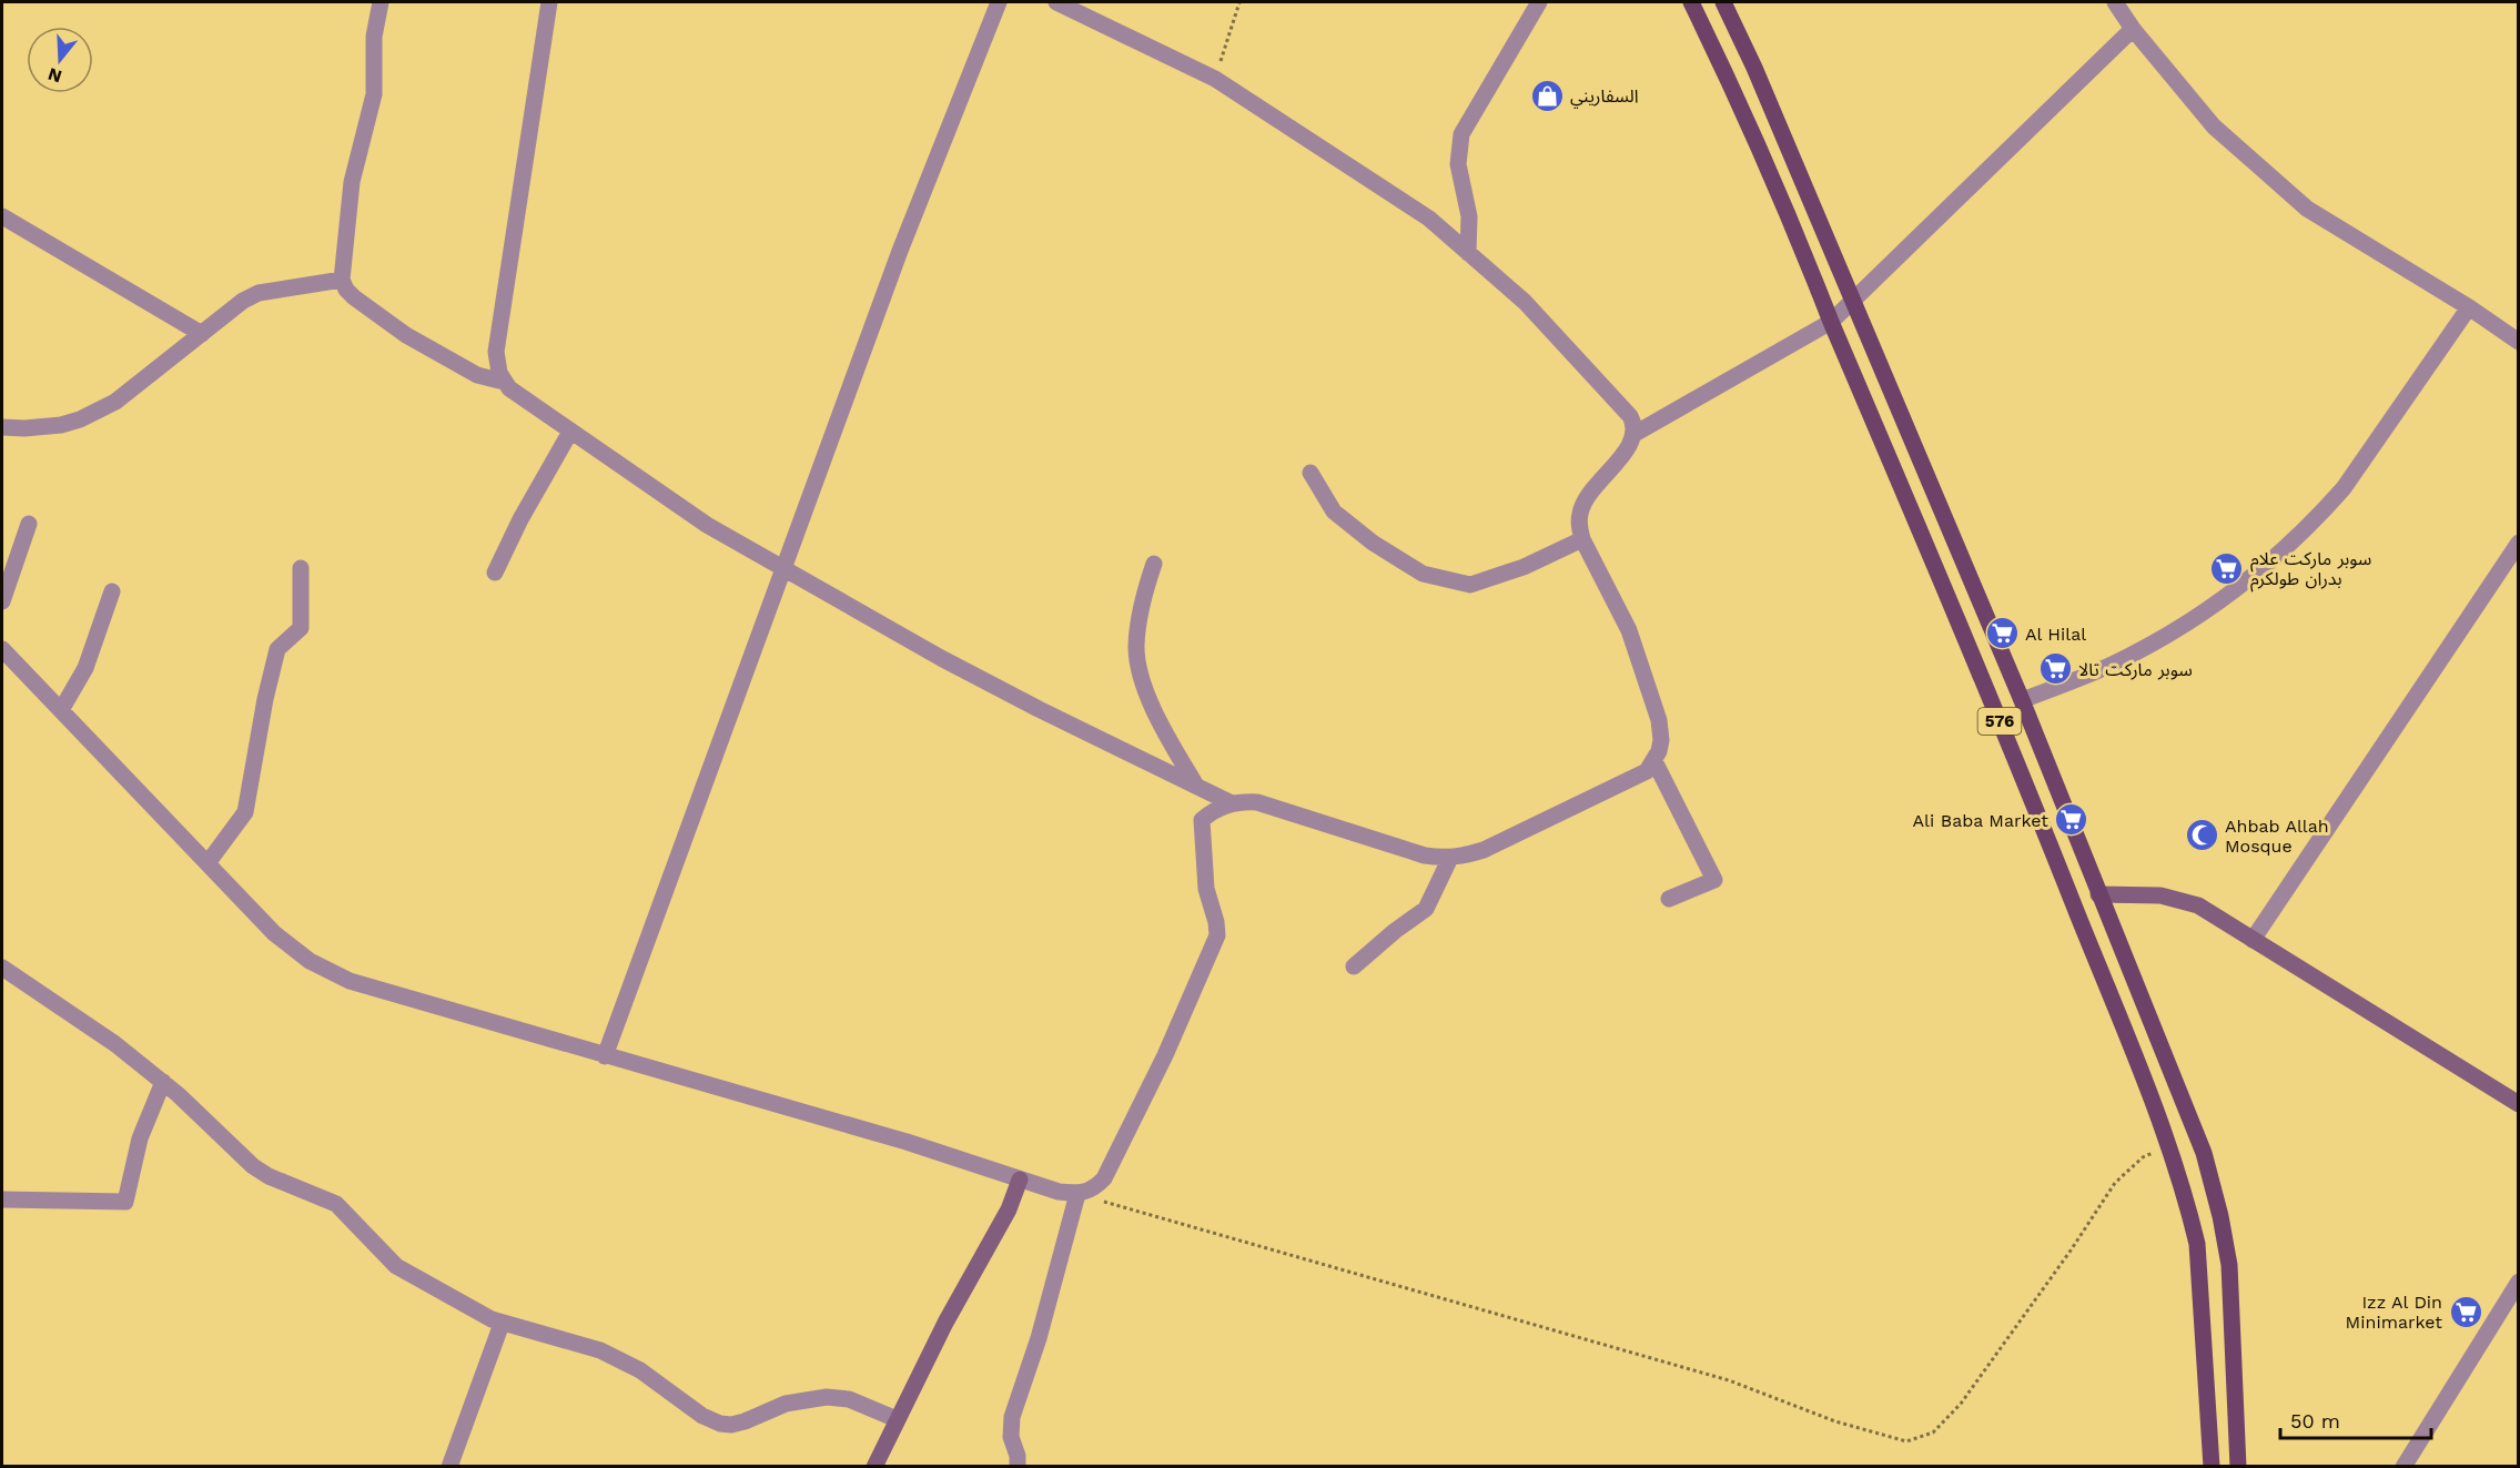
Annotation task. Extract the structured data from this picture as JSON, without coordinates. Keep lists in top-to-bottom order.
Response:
{
  "streets": {
    "main road": ["576"]
  },
  "places": {
    "shop": ["السفاريني"],
    "supermarket": [
      "سوبر ماركت علام بدران طولكرم",
      "Al Hilal",
      "سوبر ماركت تالا",
      "Ali Baba Market",
      "Izz Al Din Minimarket"
    ],
    "mosque": ["Ahbab Allah Mosque"]
  },
  "scale_bar": "50 m",
  "north": "bottom"
}
